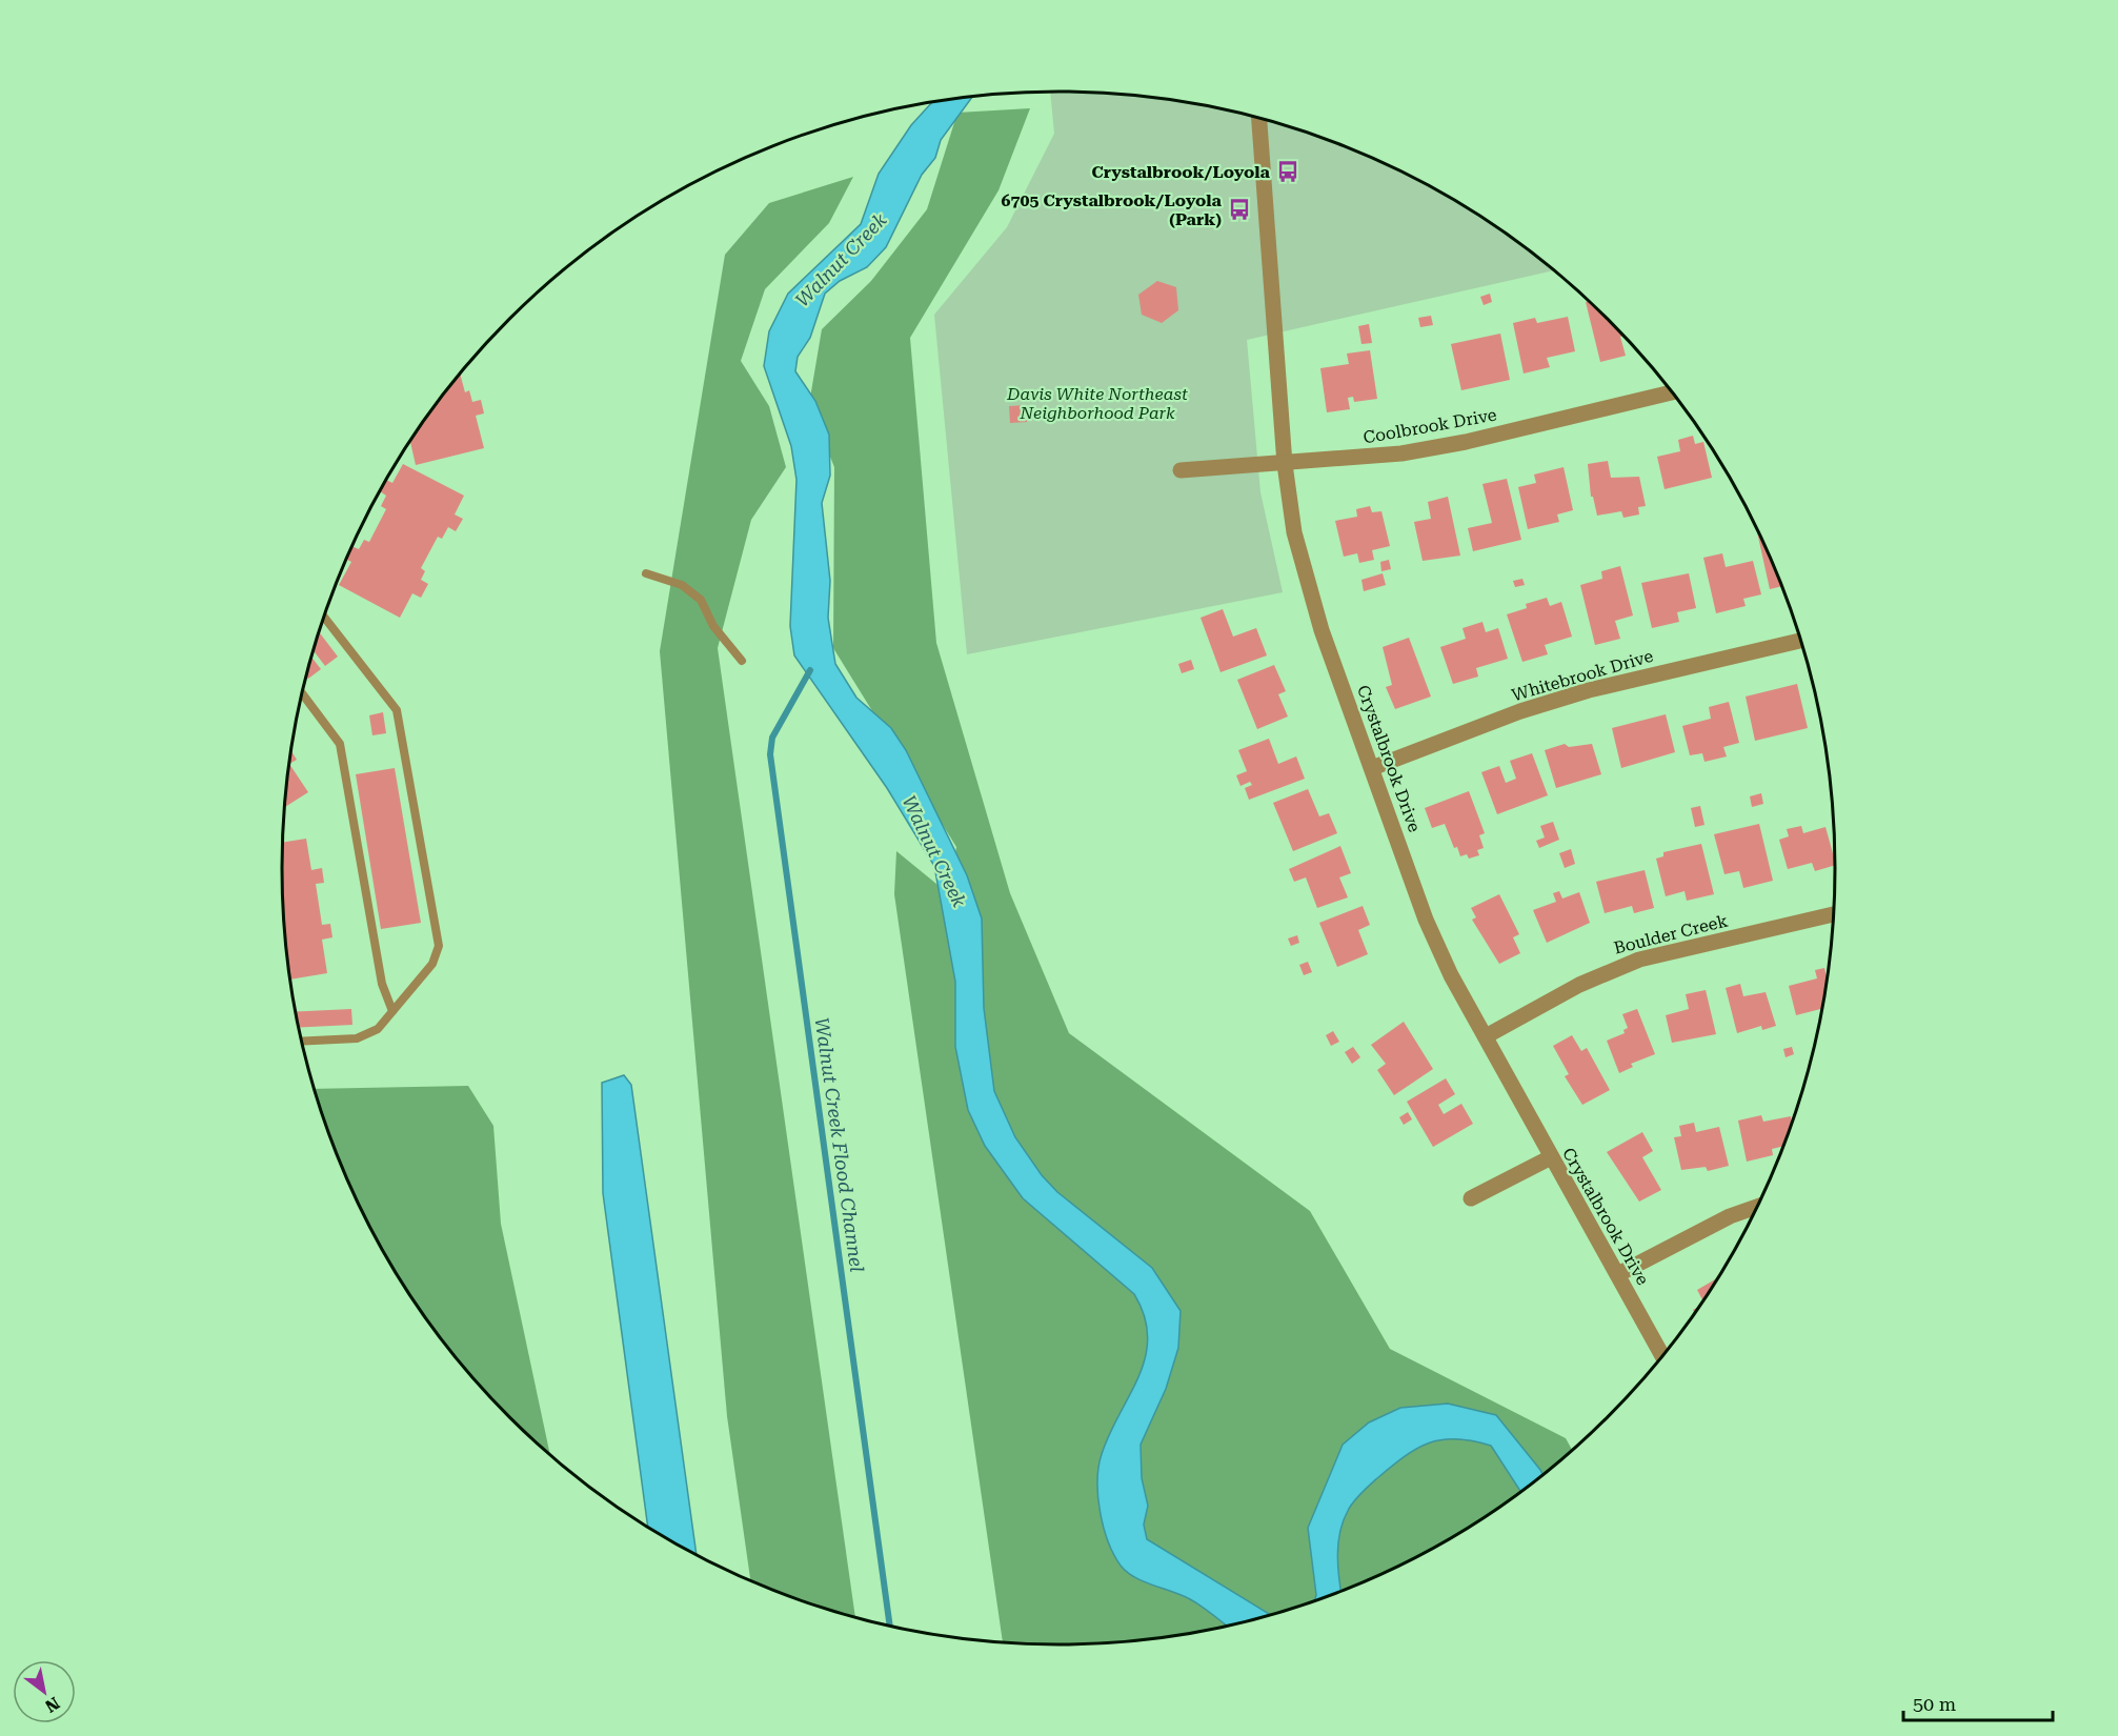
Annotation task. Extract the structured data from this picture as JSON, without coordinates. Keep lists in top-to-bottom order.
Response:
{
  "streets": {
    "street": [
      "Coolbrook Drive",
      "Whitebrook Drive",
      "Crystalbrook Drive",
      "Boulder Creek"
    ]
  },
  "crossings": [
    ["Coolbrook Drive", "Crystalbrook Drive"],
    ["Whitebrook Drive", "Crystalbrook Drive"],
    ["Crystalbrook Drive", "Boulder Creek"]
  ],
  "water": ["Walnut Creek", "Walnut Creek Flood Channel"],
  "parks": ["Davis White Northeast Neighborhood Park"],
  "places": {
    "bus stop": ["Crystalbrook/Loyola", "6705 Crystalbrook/Loyola (Park)"]
  },
  "scale_bar": "50 m",
  "north": "bottom right"
}
